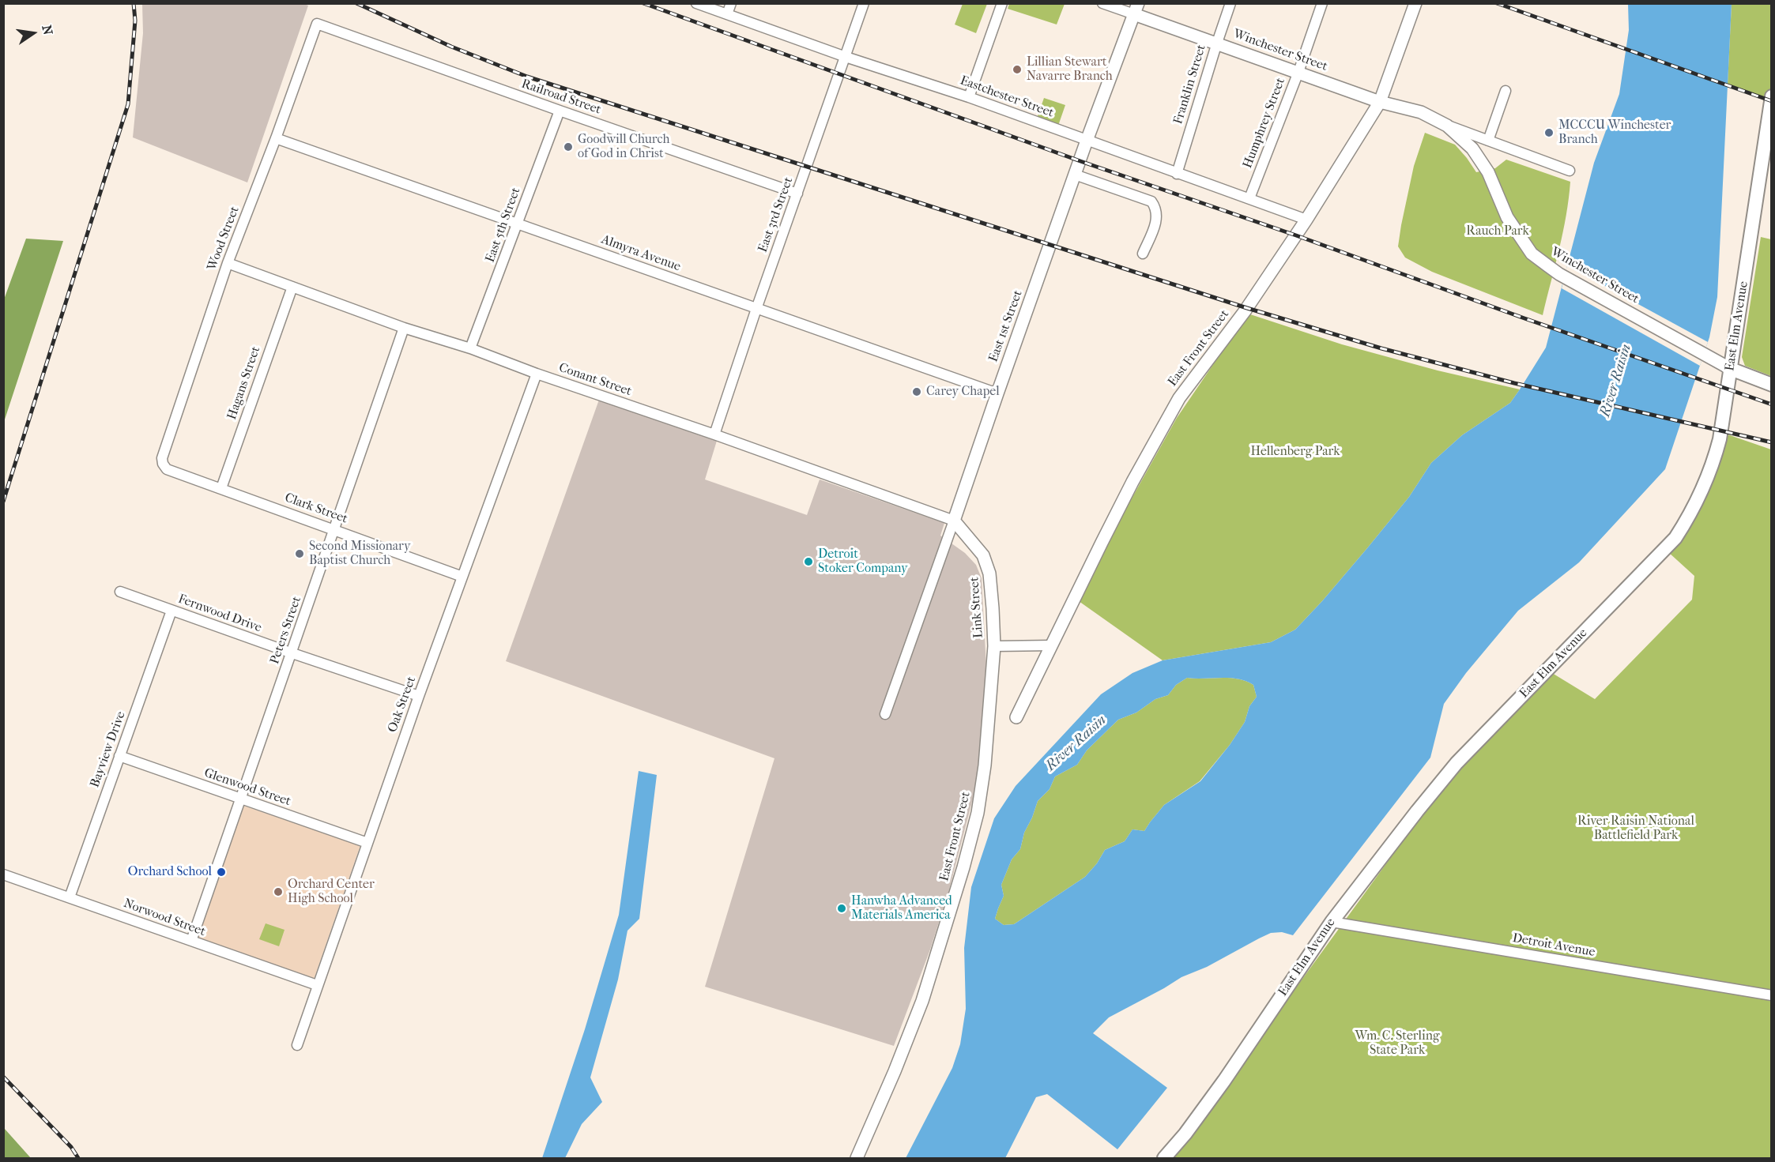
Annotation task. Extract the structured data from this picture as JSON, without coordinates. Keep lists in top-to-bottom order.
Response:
{
  "streets": {
    "main road": ["East Elm Avenue"],
    "street": [
      "Winchester Street",
      "Franklin Street",
      "Railroad Street",
      "Eastchester Street",
      "Humphrey Street",
      "East 3rd Street",
      "East 5th Street",
      "Wood Street",
      "Almyra Avenue",
      "East 1st Street",
      "East Front Street",
      "Conant Street",
      "Hagans Street",
      "Clark Street",
      "Link Street",
      "Fernwood Drive",
      "Peters Street",
      "Oak Street",
      "Bayview Drive",
      "Glenwood Street",
      "Norwood Street",
      "Detroit Avenue"
    ]
  },
  "crossings": [
    ["Winchester Street", "Franklin Street"],
    ["Winchester Street", "Humphrey Street"],
    ["Winchester Street", "East 1st Street"],
    ["Winchester Street", "East Elm Avenue"],
    ["Winchester Street", "East Front Street"],
    ["Franklin Street", "Eastchester Street"],
    ["Railroad Street", "East 3rd Street"],
    ["Railroad Street", "East 5th Street"],
    ["Railroad Street", "Wood Street"],
    ["Eastchester Street", "Humphrey Street"],
    ["Eastchester Street", "East 3rd Street"],
    ["Eastchester Street", "East 1st Street"],
    ["Eastchester Street", "East Front Street"],
    ["East 3rd Street", "Almyra Avenue"],
    ["East 3rd Street", "Conant Street"],
    ["East 5th Street", "Almyra Avenue"],
    ["East 5th Street", "Conant Street"],
    ["Wood Street", "Almyra Avenue"],
    ["Wood Street", "Conant Street"],
    ["Wood Street", "Clark Street"],
    ["Almyra Avenue", "East 1st Street"],
    ["East 1st Street", "Conant Street"],
    ["East 1st Street", "Link Street"],
    ["East Elm Avenue", "Detroit Avenue"],
    ["East Front Street", "Link Street"],
    ["Conant Street", "Hagans Street"],
    ["Conant Street", "Link Street"],
    ["Conant Street", "Peters Street"],
    ["Conant Street", "Oak Street"],
    ["Hagans Street", "Clark Street"],
    ["Clark Street", "Peters Street"],
    ["Clark Street", "Oak Street"],
    ["Fernwood Drive", "Peters Street"],
    ["Fernwood Drive", "Oak Street"],
    ["Fernwood Drive", "Bayview Drive"],
    ["Peters Street", "Glenwood Street"],
    ["Peters Street", "Norwood Street"],
    ["Oak Street", "Glenwood Street"],
    ["Oak Street", "Norwood Street"],
    ["Bayview Drive", "Glenwood Street"],
    ["Bayview Drive", "Norwood Street"]
  ],
  "water": ["River Raisin"],
  "parks": [
    "Rauch Park",
    "Hellenberg Park",
    "River Raisin National Battlefield Park",
    "Wm. C. Sterling State Park"
  ],
  "places": [
    "Lillian Stewart Navarre Branch",
    "MCCCU Winchester Branch",
    "Goodwill Church of God in Christ",
    "Carey Chapel",
    "Second Missionary Baptist Church",
    "Detroit Stoker Company",
    "Orchard School",
    "Orchard Center High School",
    "Hanwha Advanced Materials America"
  ],
  "north": "right"
}
